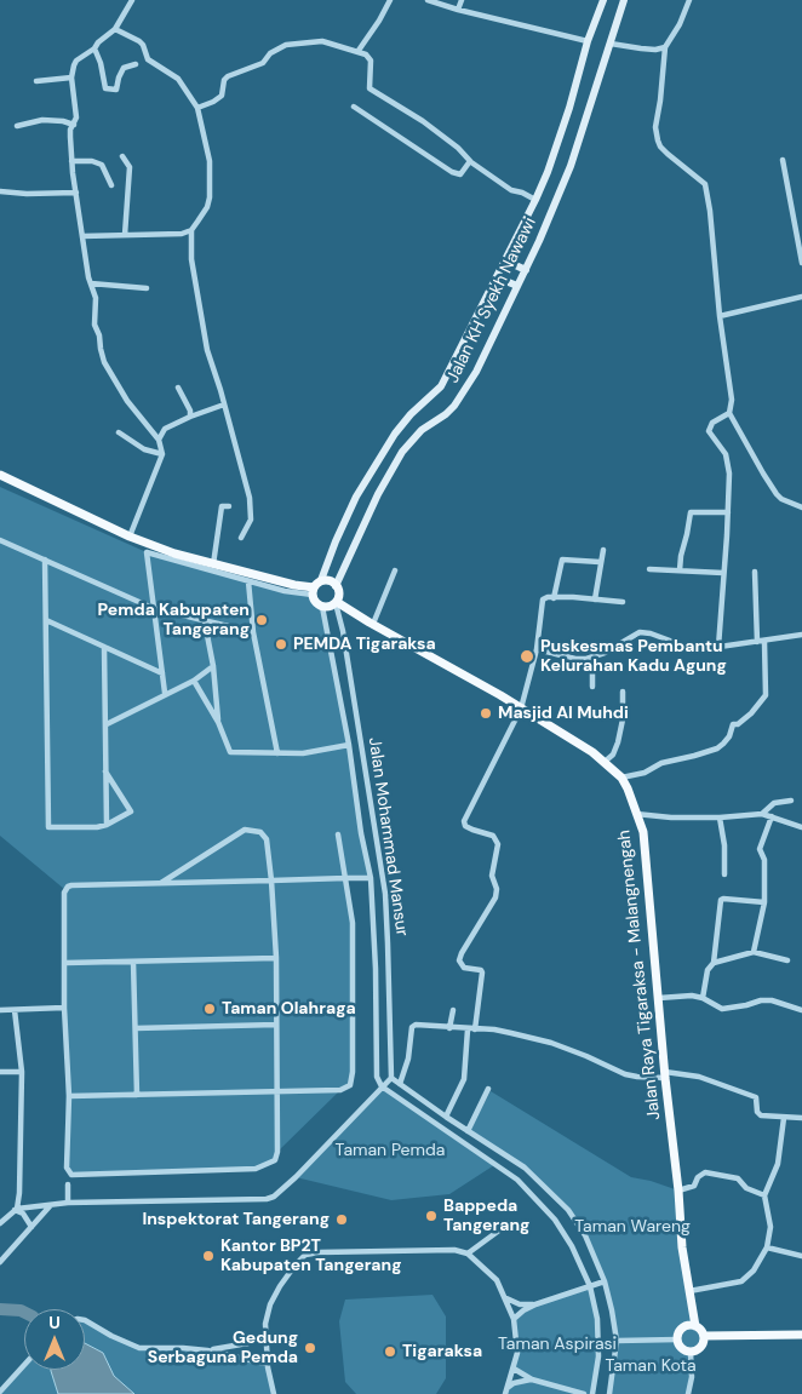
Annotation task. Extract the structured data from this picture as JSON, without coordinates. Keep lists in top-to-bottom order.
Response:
{
  "streets": {
    "main road": ["Jalan KH Syekh Nawawi", "Jalan Raya Tigaraksa - Malangnengah"],
    "street": ["Jalan Mohammad Mansur"]
  },
  "crossings": [
    ["Jalan KH Syekh Nawawi", "Jalan Mohammad Mansur"],
    ["Jalan KH Syekh Nawawi", "Jalan Raya Tigaraksa - Malangnengah"],
    ["Jalan Mohammad Mansur", "Jalan Raya Tigaraksa - Malangnengah"]
  ],
  "parks": [
    "Taman Pemda",
    "Taman Wareng",
    "Taman Aspirasi",
    "Taman Kota"
  ],
  "places": [
    "Pemda Kabupaten Tangerang",
    "PEMDA Tigaraksa",
    "Puskesmas Pembantu Kelurahan Kadu Agung",
    "Masjid Al Muhdi",
    "Taman Olahraga",
    "Bappeda Tangerang",
    "Inspektorat Tangerang",
    "Kantor BP2T Kabupaten Tangerang",
    "Gedung Serbaguna Pemda",
    "Tigaraksa"
  ],
  "north": "top"
}
